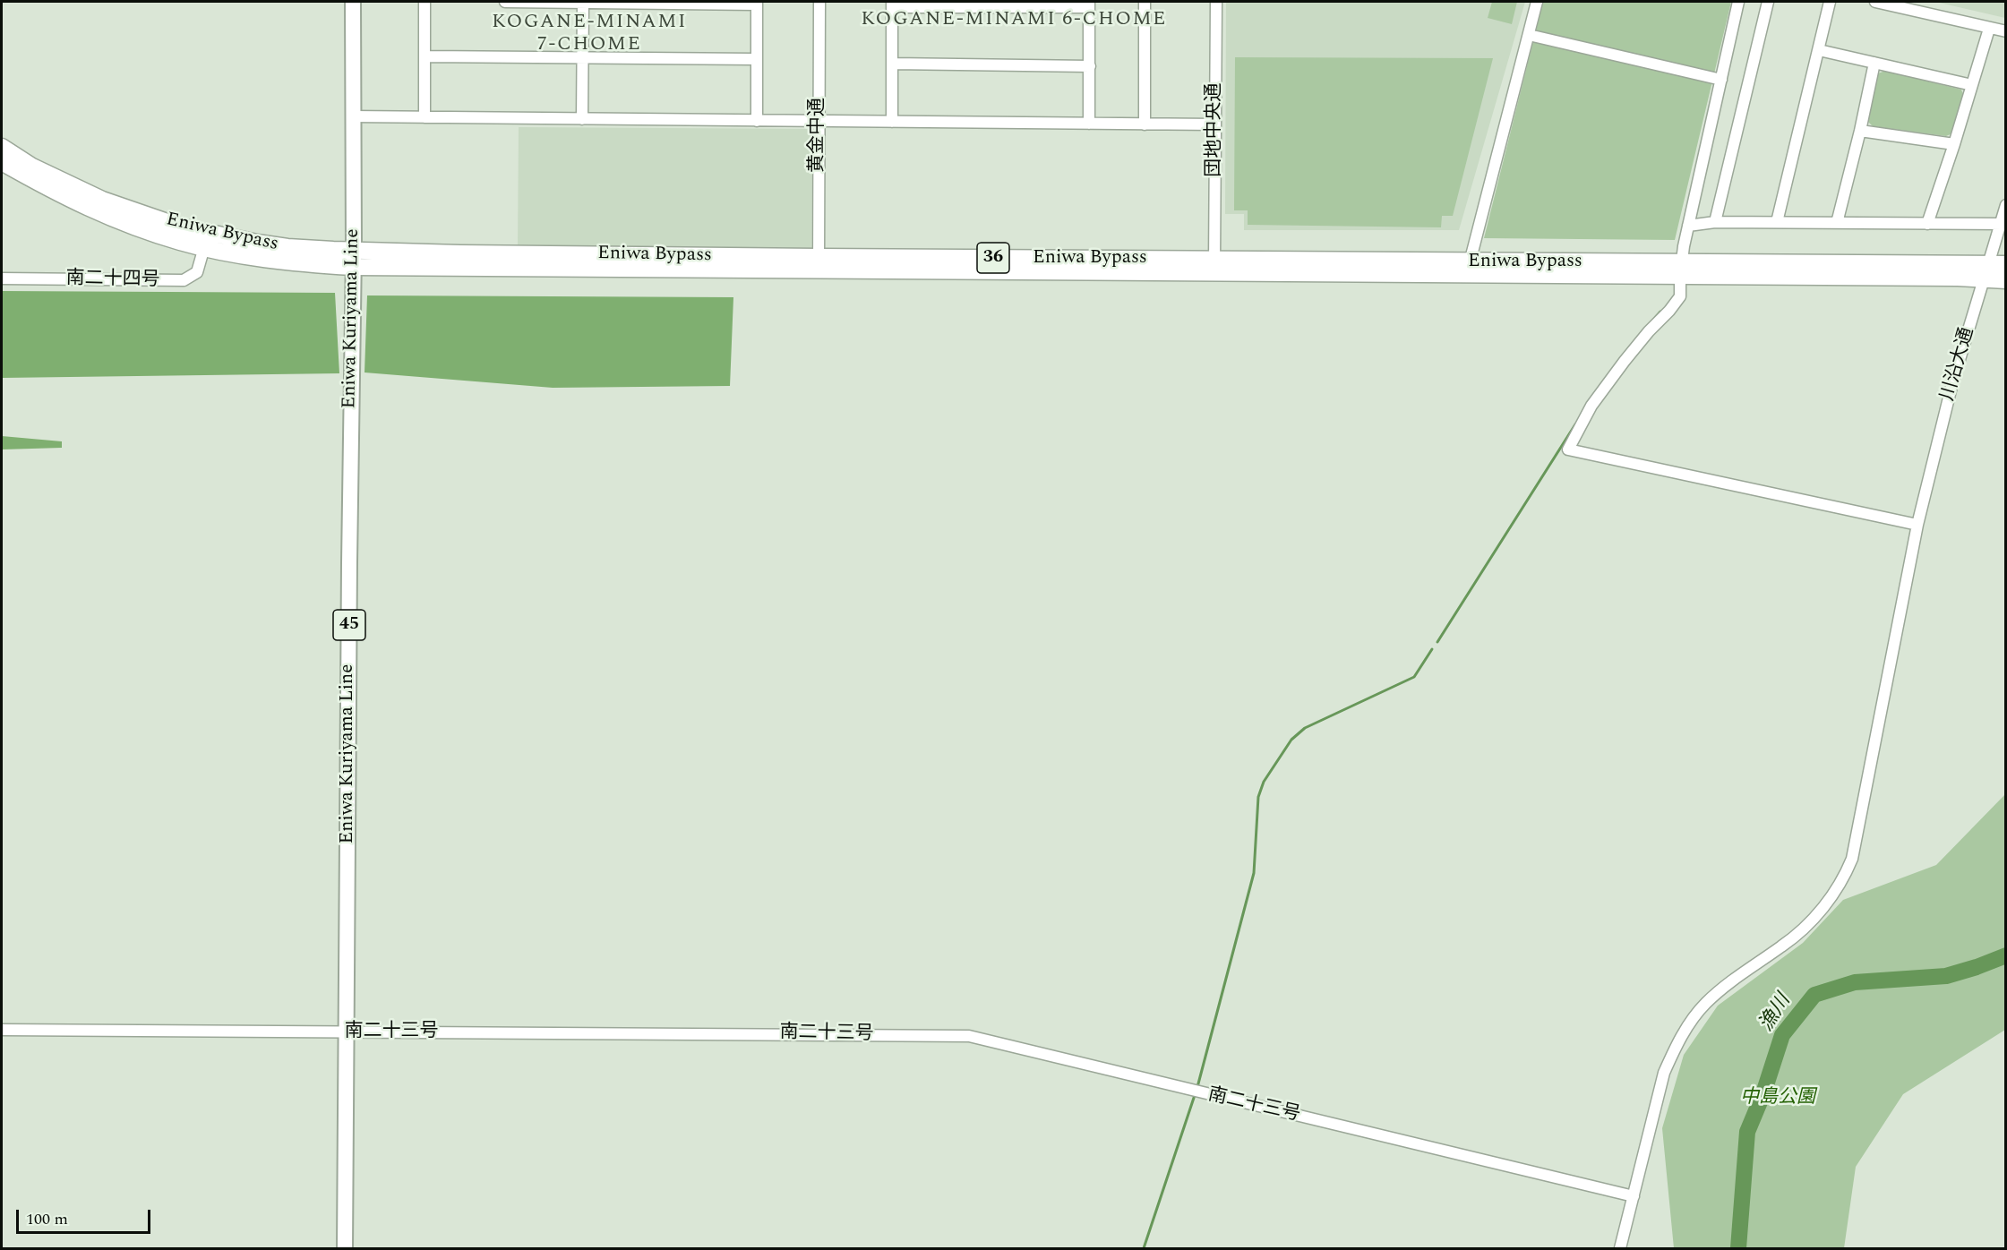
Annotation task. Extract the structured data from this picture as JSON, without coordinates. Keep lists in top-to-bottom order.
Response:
{
  "streets": {
    "highway": ["Eniwa Bypass", "36"],
    "main road": ["Eniwa Kuriyama Line", "45"],
    "street": [
      "団地中央通",
      "黄金中通",
      "南二十四号",
      "川沿大通",
      "南二十三号"
    ]
  },
  "crossings": [
    ["団地中央通", "Eniwa Bypass"],
    ["黄金中通", "Eniwa Bypass"],
    ["Eniwa Bypass", "南二十四号"],
    ["Eniwa Bypass", "Eniwa Kuriyama Line"],
    ["Eniwa Bypass", "川沿大通"],
    ["Eniwa Kuriyama Line", "南二十三号"],
    ["川沿大通", "南二十三号"]
  ],
  "districts": ["KOGANE-MINAMI 6-CHOME", "KOGANE-MINAMI 7-CHOME"],
  "water": ["漁川"],
  "parks": ["中島公園"],
  "scale_bar": "100 m"
}
